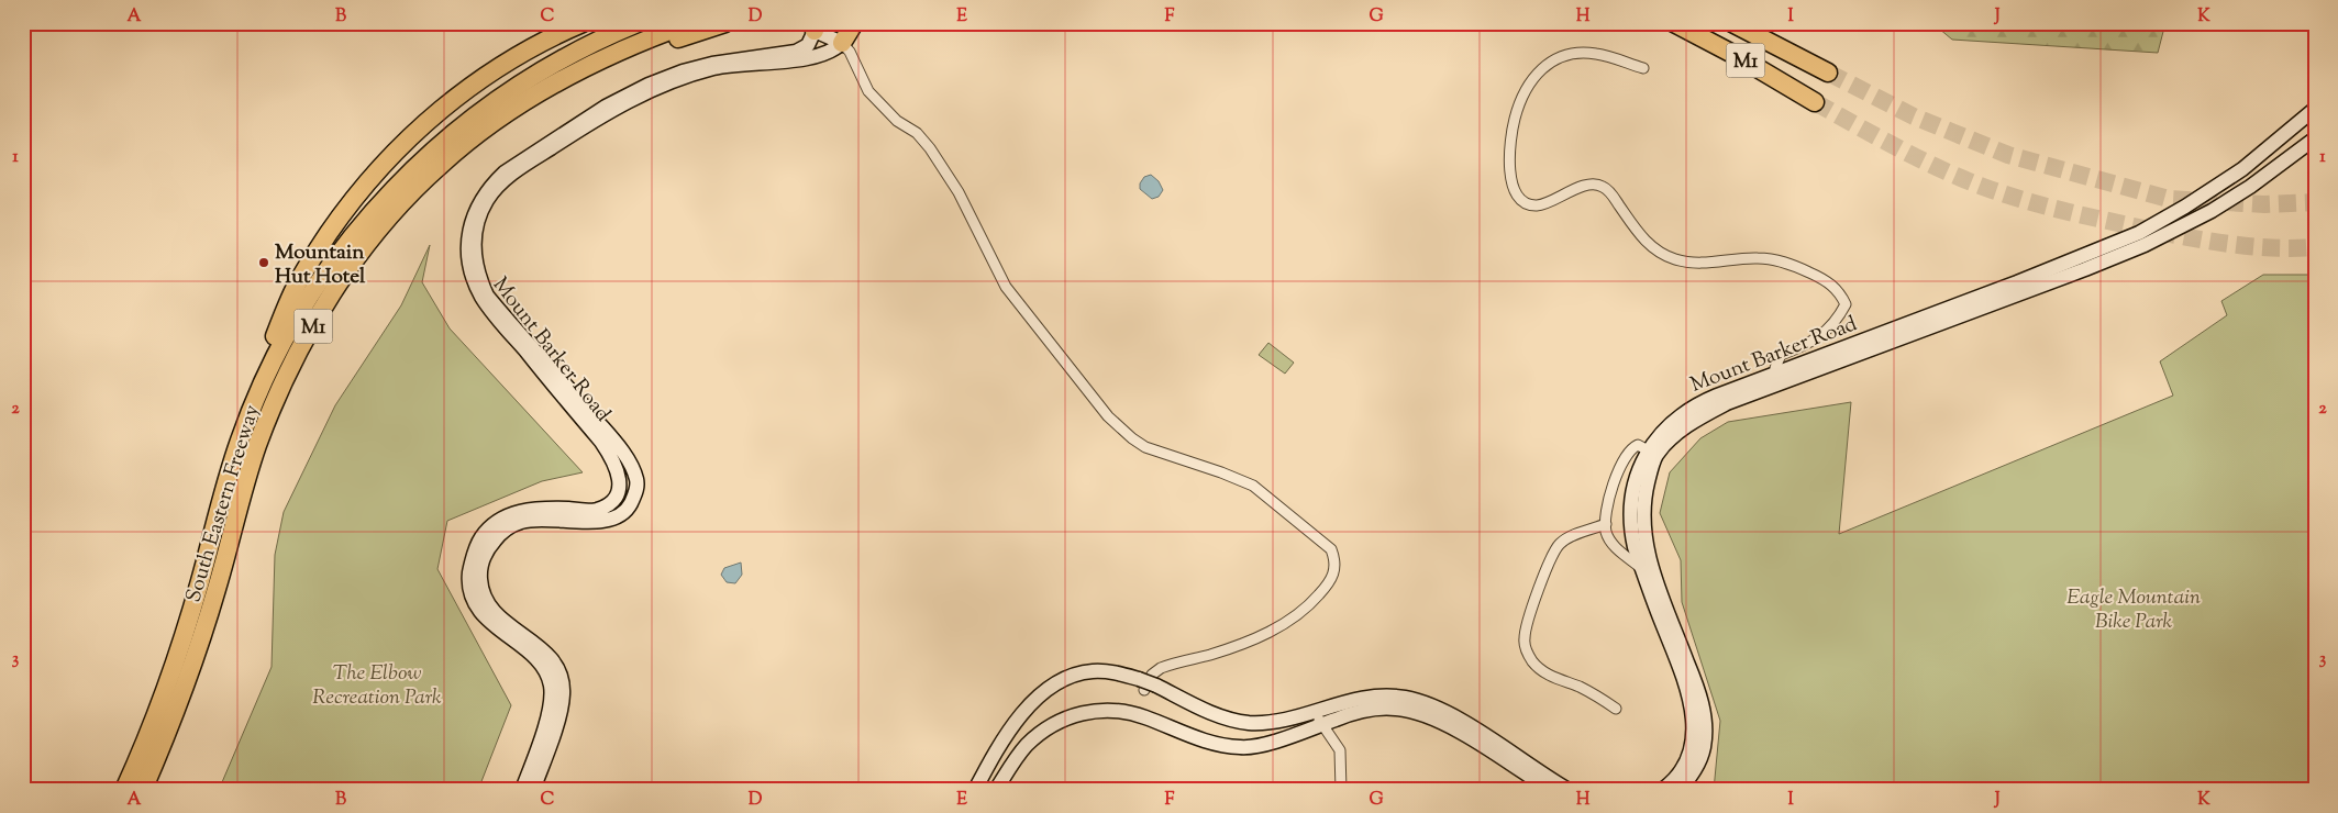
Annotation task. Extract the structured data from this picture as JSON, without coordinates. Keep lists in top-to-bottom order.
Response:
{
  "streets": {
    "highway": ["M1", "South Eastern Freeway"],
    "main road": ["Mount Barker Road"]
  },
  "parks": ["Eagle Mountain Bike Park", "The Elbow Recreation Park"],
  "places": ["Mountain Hut Hotel"],
  "grid": {
    "columns": [
      "A",
      "B",
      "C",
      "D",
      "E",
      "F",
      "G",
      "H",
      "I",
      "J",
      "K"
    ],
    "rows": ["1", "2", "3"]
  }
}
